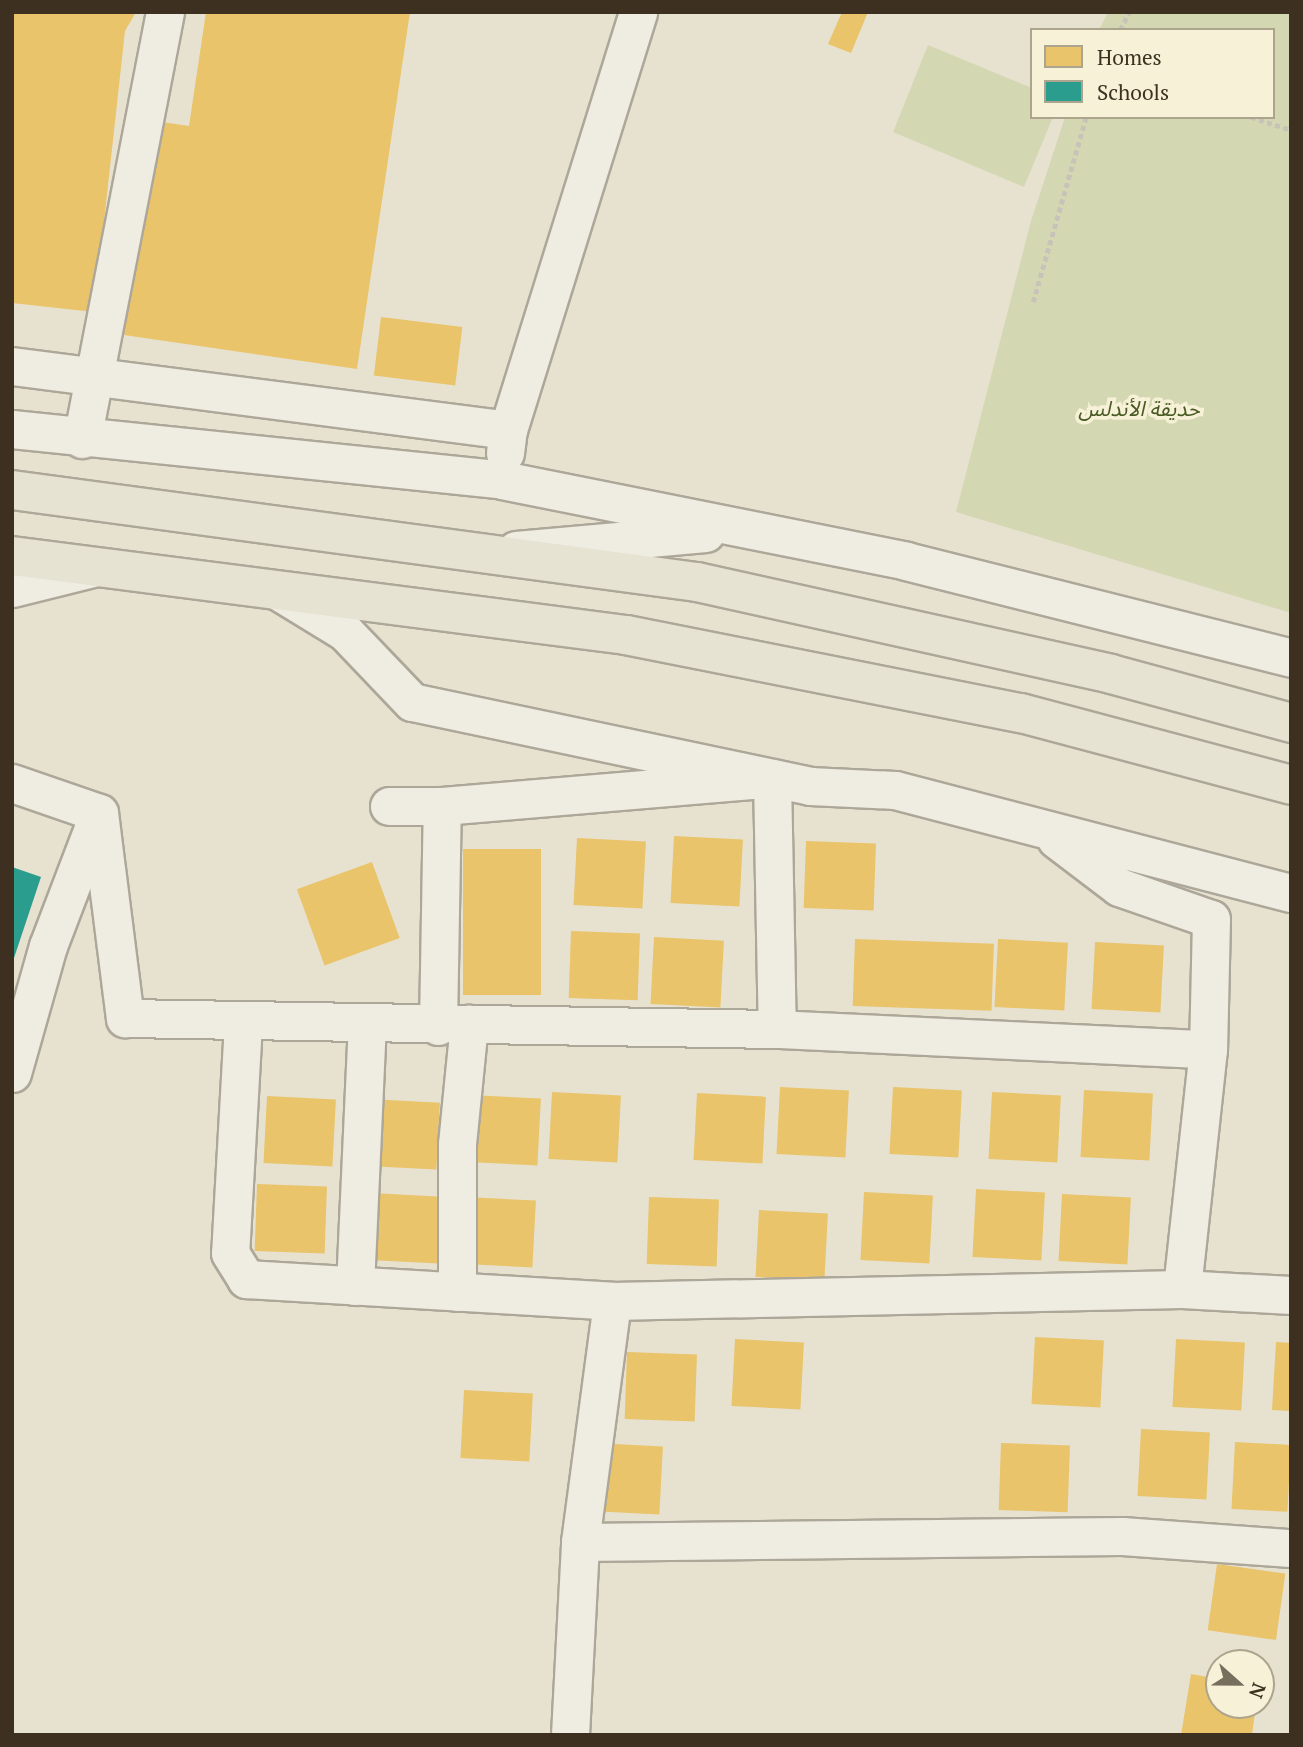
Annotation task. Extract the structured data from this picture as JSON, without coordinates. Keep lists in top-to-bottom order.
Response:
{
  "parks": ["حديقة الأندلس"],
  "legend": ["Homes", "Schools"],
  "north": "right"
}
